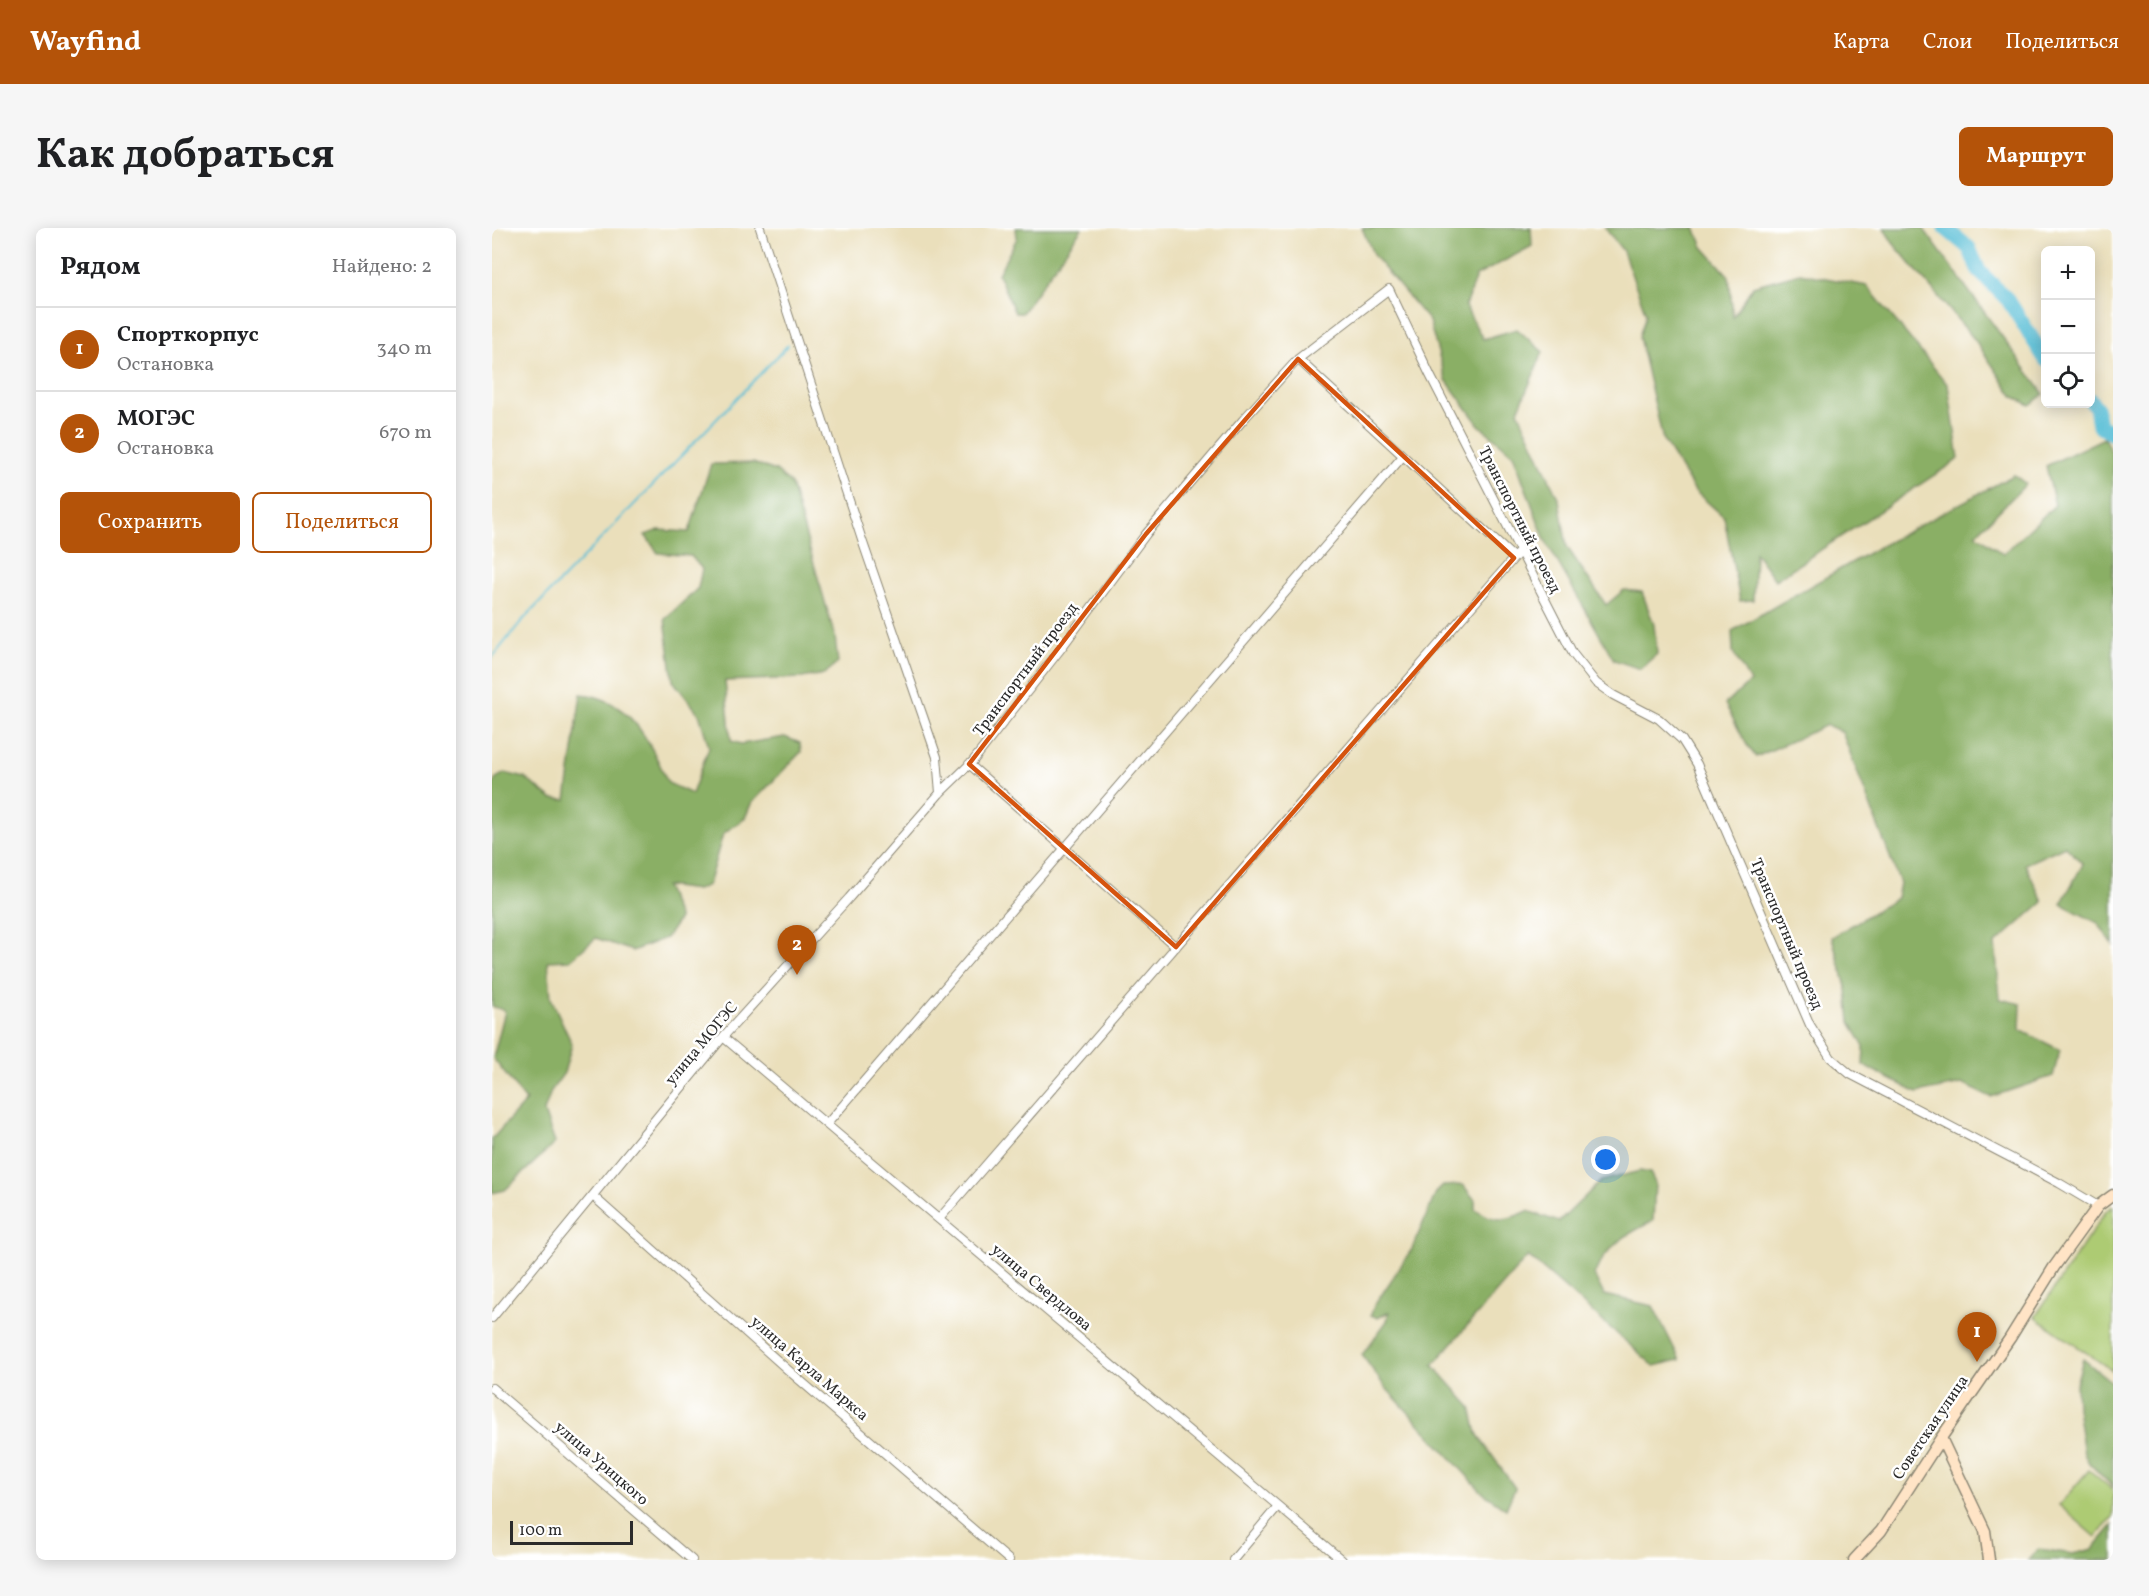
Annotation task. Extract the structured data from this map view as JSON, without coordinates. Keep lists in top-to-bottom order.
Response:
{
  "streets": {
    "street": [
      "Транспортный проезд",
      "улица МОГЭС",
      "улица Свердлова",
      "улица Карла Маркса",
      "Советская улица",
      "улица Урицкого"
    ]
  },
  "crossings": [
    ["Транспортный проезд", "улица МОГЭС"],
    ["Транспортный проезд", "Советская улица"],
    ["улица МОГЭС", "улица Свердлова"],
    ["улица МОГЭС", "улица Карла Маркса"]
  ],
  "scale_bar": "100 m",
  "page": {
    "header": "Wayfind",
    "nav": ["Карта", "Слои", "Поделиться"],
    "title": "Как добраться",
    "buttons": [
      "Маршрут",
      ["Сохранить", "Поделиться"]
    ],
    "heading": ["Рядом", "Найдено: 2"],
    "map_buttons": ["+", "−"],
    "list": [
      {
        "mark": "1",
        "name": "Спорткорпус",
        "note": "Остановка",
        "value": "340 m"
      },
      {
        "mark": "2",
        "name": "МОГЭС",
        "note": "Остановка",
        "value": "670 m"
      }
    ],
    "pins": ["2", "1"],
    "scale": "100 m"
  }
}
